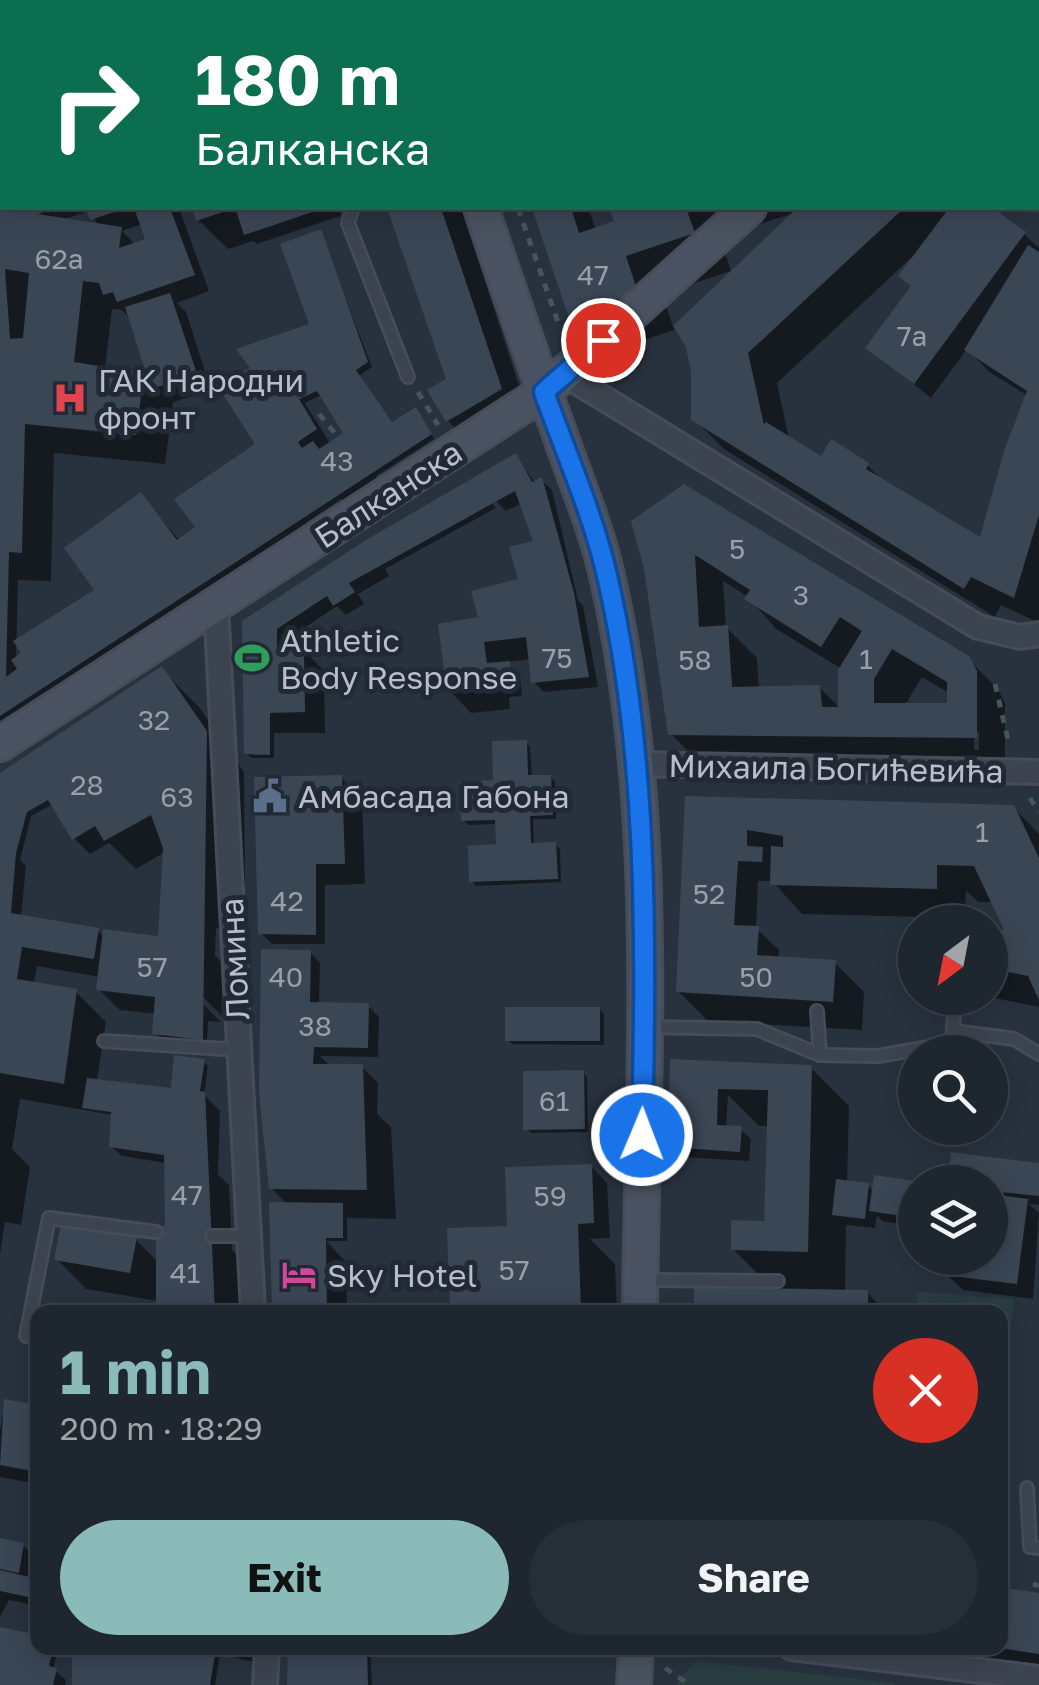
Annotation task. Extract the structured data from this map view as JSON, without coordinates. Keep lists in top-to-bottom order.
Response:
{
  "streets": {
    "street": ["Балканска", "Михаила Богићевића", "Ломина"]
  },
  "crossings": [
    ["Балканска", "Ломина"]
  ],
  "places": {
    "hospital": ["ГАК Народни фронт"],
    "sports": ["Athletic Body Response"],
    "public building": ["Амбасада Габона"],
    "hotel": ["Sky Hotel"]
  },
  "house_numbers": [
    "62a",
    "47",
    "7a",
    "43",
    "5",
    "3",
    "75",
    "1",
    "58",
    "32",
    "28",
    "63",
    "1",
    "52",
    "42",
    "57",
    "40",
    "50",
    "38",
    "61",
    "47",
    "59",
    "57",
    "41"
  ],
  "north": "bottom left",
  "page": {
    "turn": ["180 m", "Балканска"],
    "heading": ["1 min", "200 m · 18:29"],
    "buttons": ["Exit", "Share"]
  }
}
